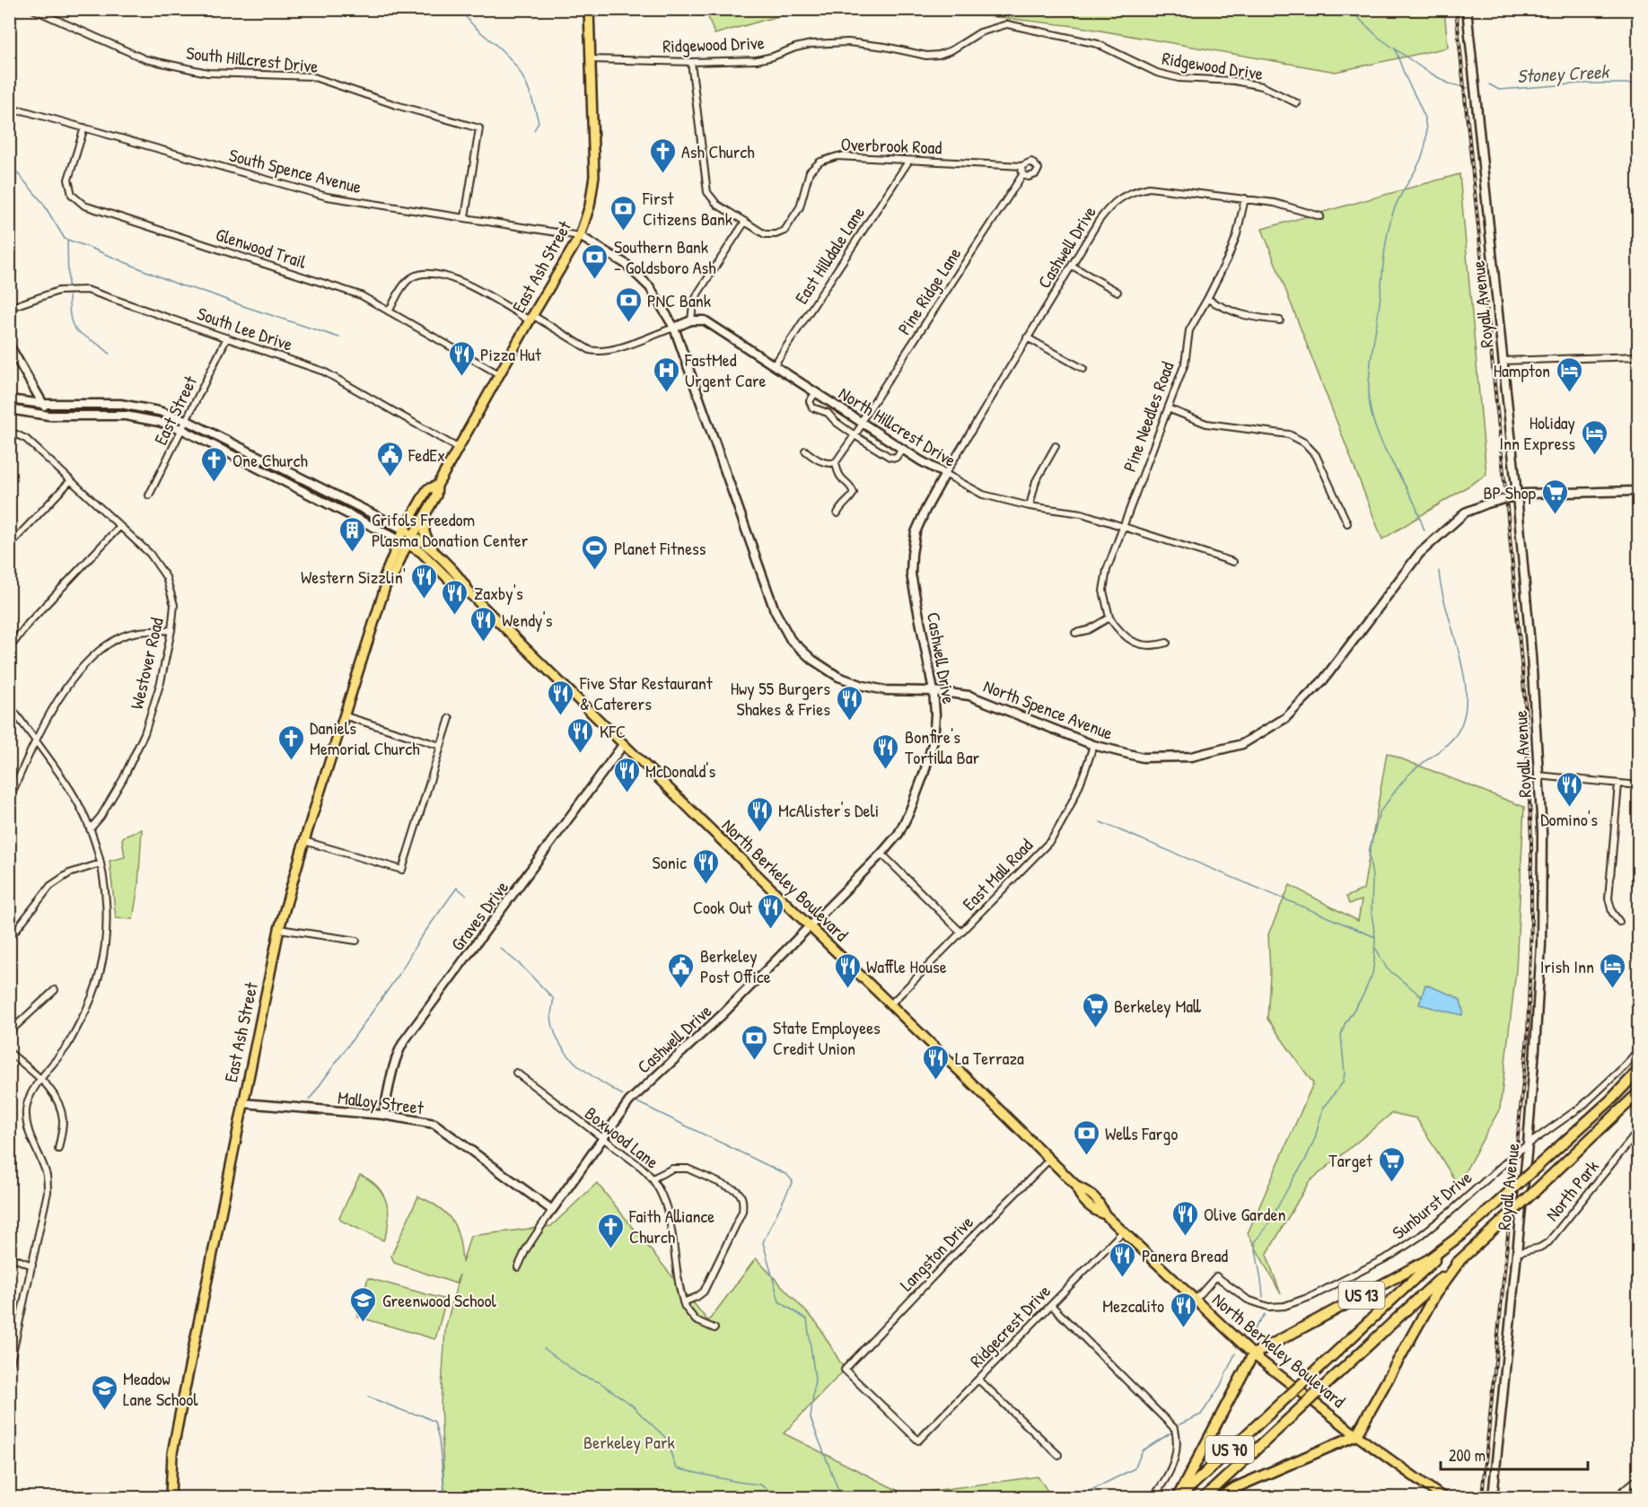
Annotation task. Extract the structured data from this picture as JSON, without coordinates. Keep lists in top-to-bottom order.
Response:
{
  "streets": {
    "highway": ["US 13", "US 70"],
    "main road": ["East Ash Street", "North Berkeley Boulevard"],
    "street": [
      "Ridgewood Drive",
      "South Hillcrest Drive",
      "Overbrook Road",
      "South Spence Avenue",
      "Cashwell Drive",
      "Glenwood Trail",
      "East Hilldale Lane",
      "Pine Ridge Lane",
      "Royall Avenue",
      "South Lee Drive",
      "East Street",
      "Pine Needles Road",
      "North Hillcrest Drive",
      "Westover Road",
      "North Spence Avenue",
      "East Mall Road",
      "Graves Drive",
      "Malloy Street",
      "Boxwood Lane",
      "North Park",
      "Sunburst Drive",
      "Langston Drive",
      "Ridgecrest Drive"
    ]
  },
  "crossings": [
    ["Ridgewood Drive", "Overbrook Road"],
    ["Ridgewood Drive", "East Ash Street"],
    ["South Hillcrest Drive", "South Spence Avenue"],
    ["Overbrook Road", "East Hilldale Lane"],
    ["Overbrook Road", "Pine Ridge Lane"],
    ["South Spence Avenue", "Glenwood Trail"],
    ["South Spence Avenue", "East Ash Street"],
    ["South Spence Avenue", "North Spence Avenue"],
    ["Cashwell Drive", "Pine Needles Road"],
    ["Cashwell Drive", "North Hillcrest Drive"],
    ["Cashwell Drive", "North Spence Avenue"],
    ["Cashwell Drive", "North Berkeley Boulevard"],
    ["Cashwell Drive", "Malloy Street"],
    ["Cashwell Drive", "Boxwood Lane"],
    ["Glenwood Trail", "East Ash Street"],
    ["East Hilldale Lane", "North Hillcrest Drive"],
    ["East Ash Street", "South Lee Drive"],
    ["East Ash Street", "North Spence Avenue"],
    ["East Ash Street", "North Berkeley Boulevard"],
    ["East Ash Street", "Malloy Street"],
    ["Pine Ridge Lane", "North Hillcrest Drive"],
    ["Royall Avenue", "North Spence Avenue"],
    ["Royall Avenue", "North Park"],
    ["Royall Avenue", "Sunburst Drive"],
    ["South Lee Drive", "East Street"],
    ["Pine Needles Road", "North Hillcrest Drive"],
    ["North Spence Avenue", "East Mall Road"],
    ["East Mall Road", "North Berkeley Boulevard"],
    ["North Berkeley Boulevard", "Graves Drive"],
    ["North Berkeley Boulevard", "Sunburst Drive"],
    ["North Berkeley Boulevard", "Langston Drive"],
    ["North Berkeley Boulevard", "US 13"],
    ["North Berkeley Boulevard", "Ridgecrest Drive"],
    ["Graves Drive", "Malloy Street"],
    ["Langston Drive", "Ridgecrest Drive"],
    ["US 13", "US 70"]
  ],
  "water": ["Stoney Creek"],
  "parks": ["Berkeley Park"],
  "places": {
    "church": [
      "Ash Church",
      "One Church",
      "Daniels Memorial Church",
      "Faith Alliance Church"
    ],
    "bank": [
      "First Citizens Bank",
      "Southern Bank - Goldsboro Ash",
      "PNC Bank",
      "State Employees Credit Union",
      "Wells Fargo"
    ],
    "restaurant": [
      "Pizza Hut",
      "Western Sizzlin'",
      "Zaxby's",
      "Wendy's",
      "Five Star Restaurant & Caterers",
      "Hwy 55 Burgers Shakes & Fries",
      "KFC",
      "Bonfire's Tortilla Bar",
      "McDonald's",
      "Domino's",
      "McAlister's Deli",
      "Sonic",
      "Cook Out",
      "Waffle House",
      "La Terraza",
      "Olive Garden",
      "Panera Bread",
      "Mezcalito"
    ],
    "hospital": ["FastMed Urgent Care"],
    "hotel": ["Hampton", "Holiday Inn Express", "Irish Inn"],
    "public building": ["FedEx", "Berkeley Post Office"],
    "supermarket": ["BP Shop", "Berkeley Mall", "Target"],
    "building": ["Grifols Freedom Plasma Donation Center"],
    "sports": ["Planet Fitness"],
    "school or university": ["Greenwood School", "Meadow Lane School"]
  },
  "scale_bar": "200 m"
}
